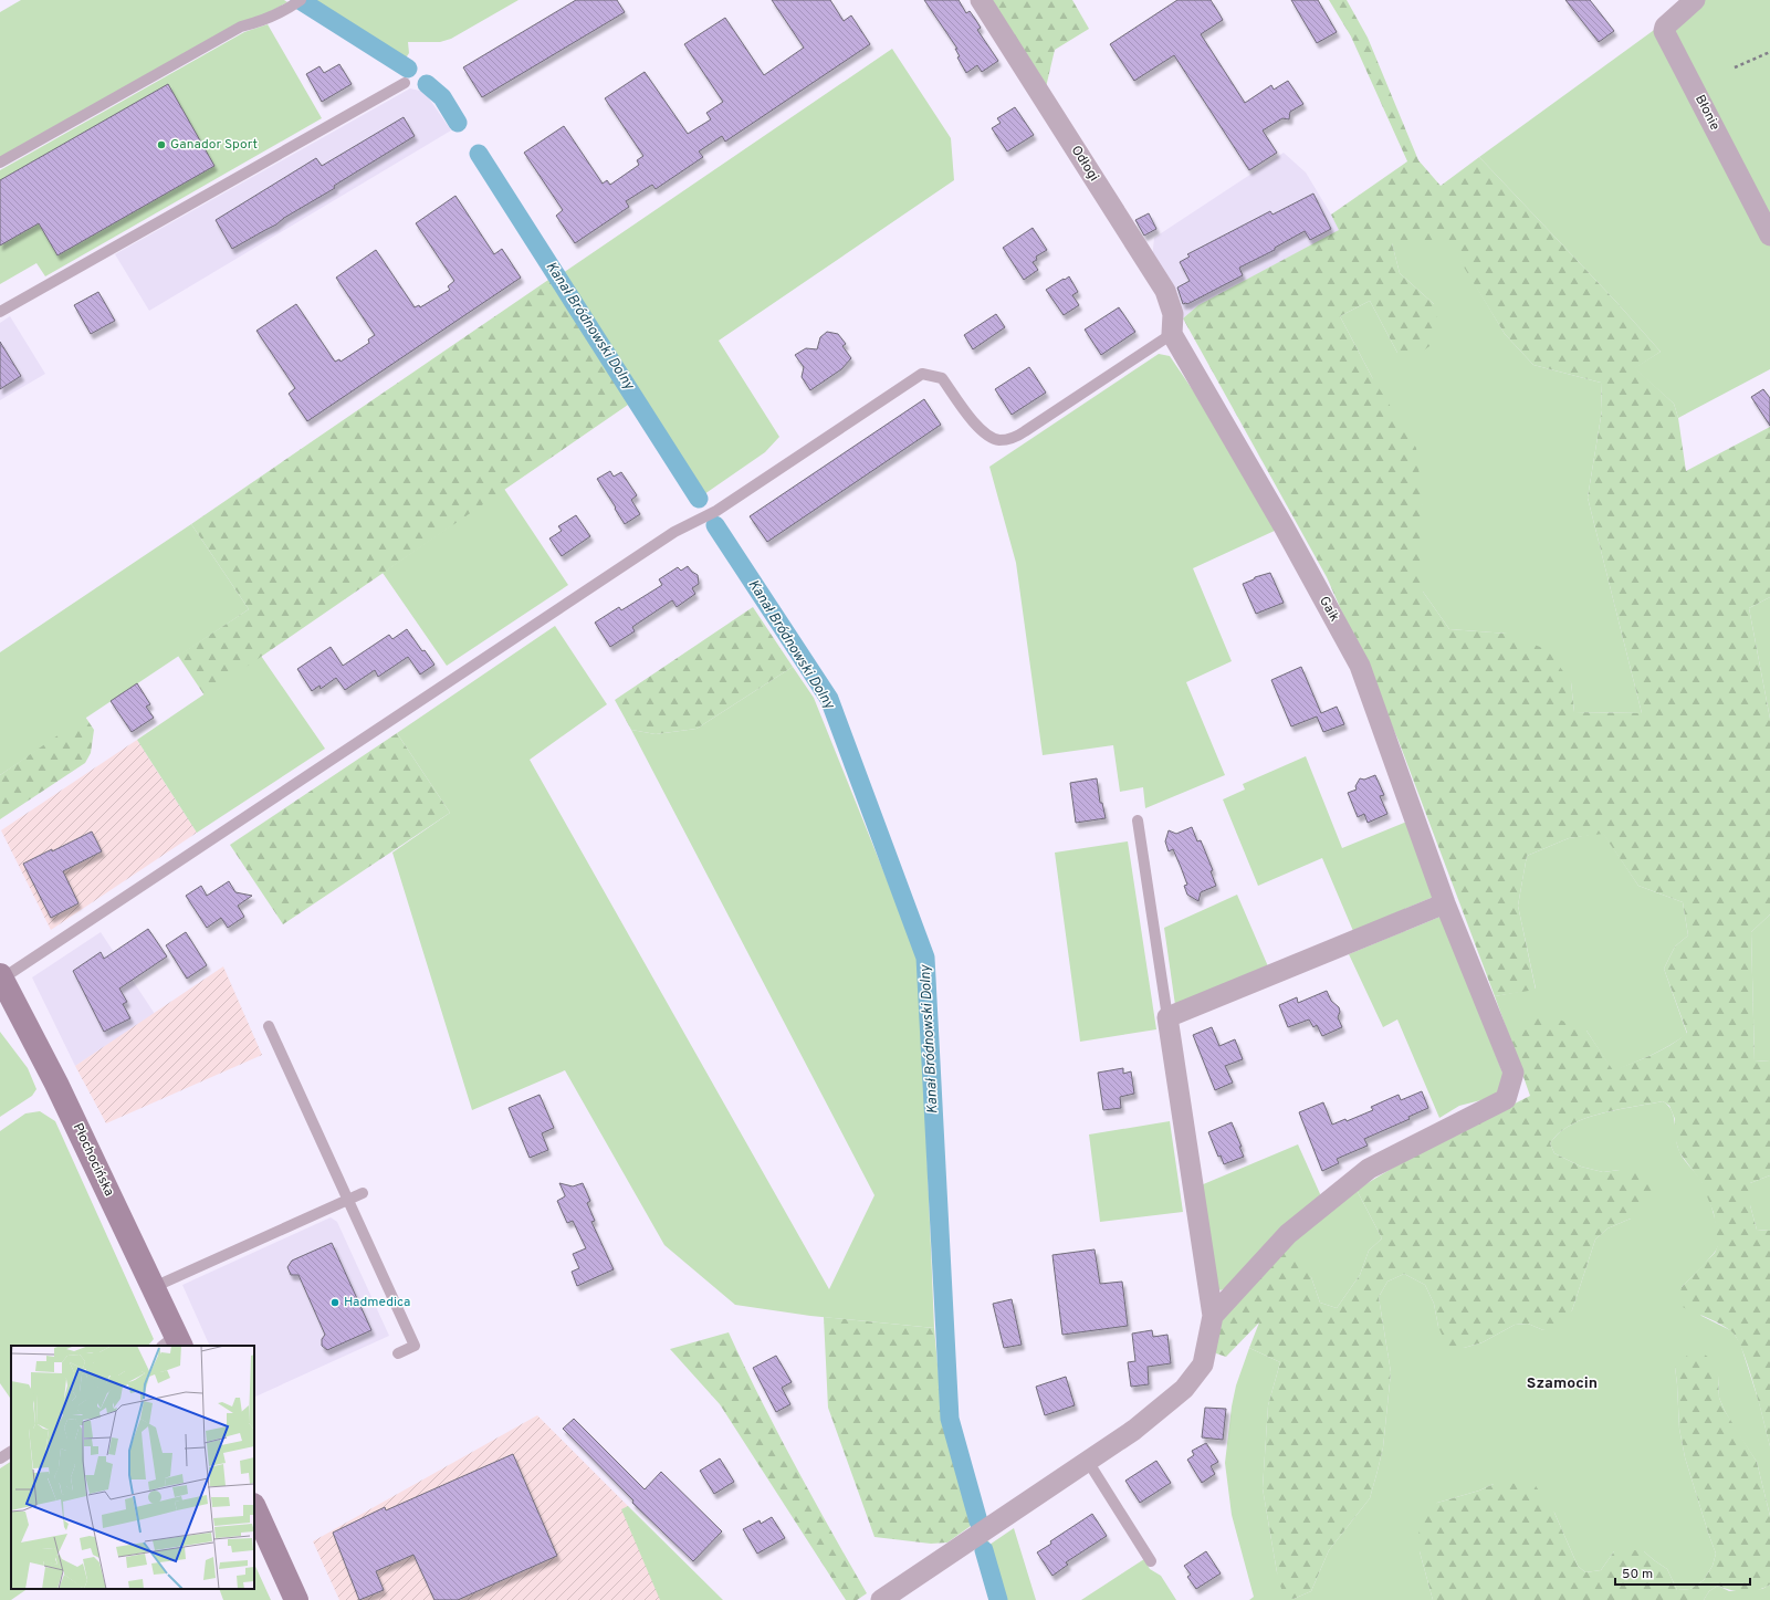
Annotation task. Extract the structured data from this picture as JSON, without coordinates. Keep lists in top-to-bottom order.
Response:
{
  "streets": {
    "main road": ["Płochocińska"],
    "street": ["Błonie", "Odłogi", "Gaik"]
  },
  "crossings": [
    ["Odłogi", "Gaik"]
  ],
  "districts": ["Szamocin"],
  "water": ["Kanał Bródnowski Dolny"],
  "places": ["Ganador Sport", "Hadmedica"],
  "scale_bar": "50 m"
}
